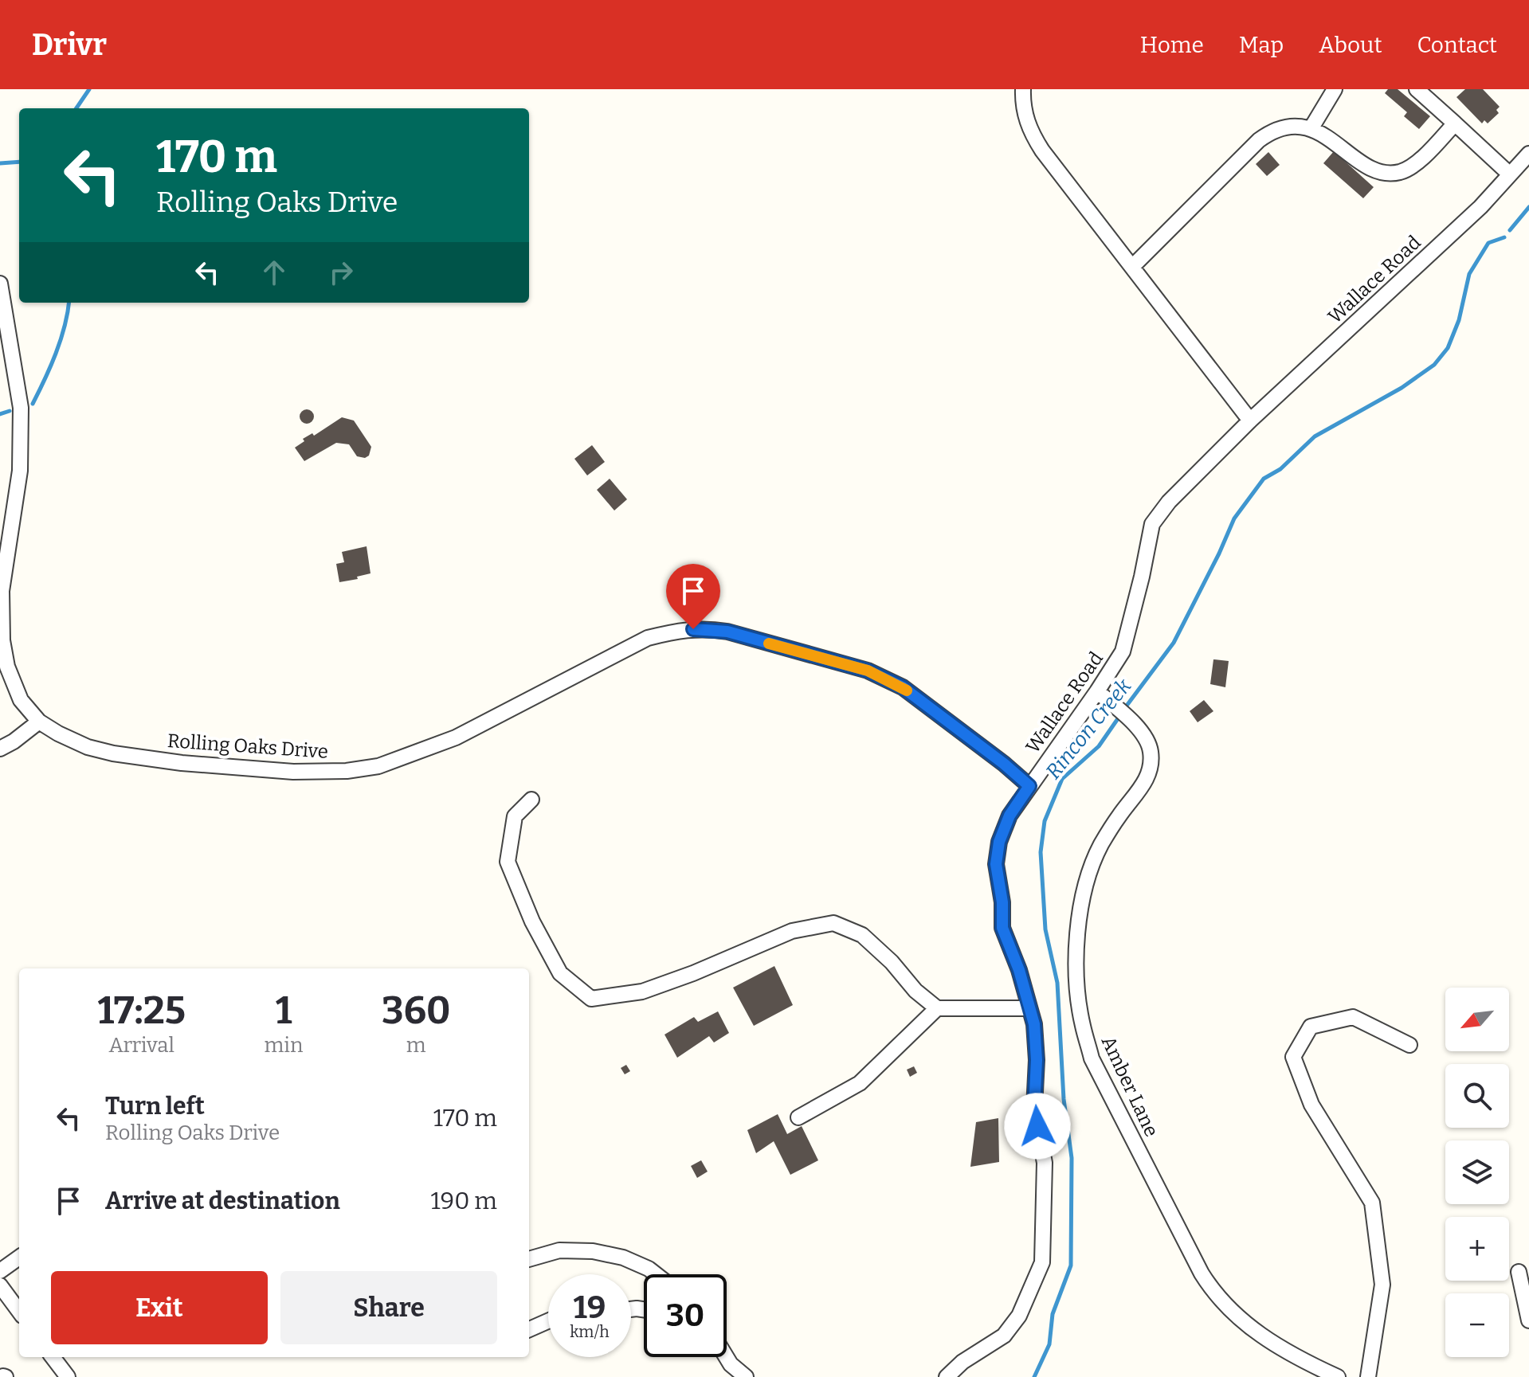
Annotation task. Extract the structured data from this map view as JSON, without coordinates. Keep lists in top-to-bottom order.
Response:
{
  "streets": {
    "street": ["Wallace Road", "Rolling Oaks Drive", "Amber Lane"]
  },
  "crossings": [
    ["Wallace Road", "Rolling Oaks Drive"],
    ["Wallace Road", "Amber Lane"]
  ],
  "water": ["Rincon Creek"],
  "north": "bottom left",
  "page": {
    "header": "Drivr",
    "nav": [
      "Home",
      "Map",
      "About",
      "Contact"
    ],
    "turn": ["170 m", "Rolling Oaks Drive"],
    "eta": [
      "17:25",
      "Arrival",
      "1",
      "min",
      "360",
      "m"
    ],
    "map_buttons": ["+", "−"],
    "list": [
      {
        "name": "Turn left",
        "note": "Rolling Oaks Drive",
        "value": "170 m"
      },
      {
        "name": "Arrive at destination",
        "value": "190 m"
      }
    ],
    "buttons": ["Exit", "Share"],
    "speed": "19 km/h",
    "limit": "30"
  }
}
